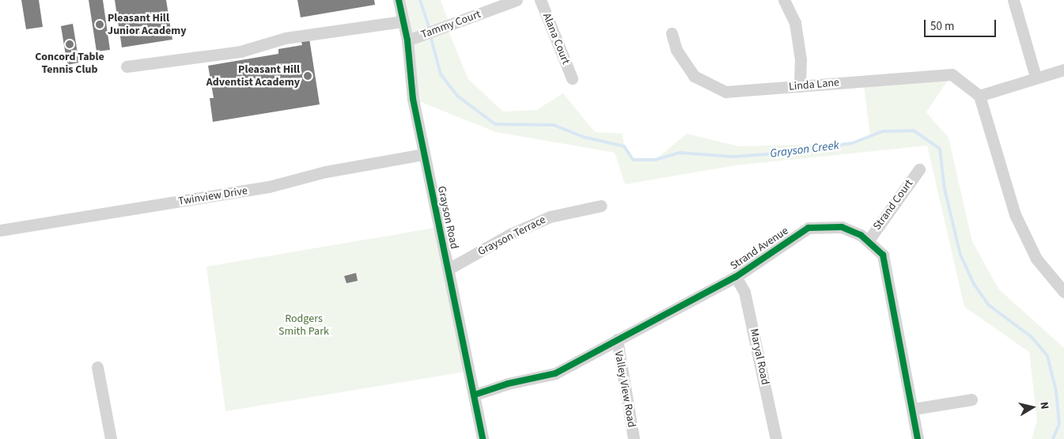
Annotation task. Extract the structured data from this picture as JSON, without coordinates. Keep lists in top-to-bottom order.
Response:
{
  "streets": {
    "street": [
      "Tammy Court",
      "Alana Court",
      "Linda Lane",
      "Twinview Drive",
      "Strand Court",
      "Grayson Road",
      "Grayson Terrace",
      "Strand Avenue",
      "Maryal Road",
      "Valley View Road"
    ]
  },
  "crossings": [
    ["Tammy Court", "Grayson Road"],
    ["Twinview Drive", "Grayson Road"],
    ["Strand Court", "Strand Avenue"],
    ["Grayson Road", "Grayson Terrace"],
    ["Grayson Road", "Strand Avenue"],
    ["Strand Avenue", "Maryal Road"],
    ["Strand Avenue", "Valley View Road"]
  ],
  "water": ["Grayson Creek"],
  "parks": ["Rodgers Smith Park"],
  "places": ["Pleasant Hill Junior Academy", "Concord Table Tennis Club", "Pleasant Hill Adventist Academy"],
  "scale_bar": "50 m",
  "north": "right"
}
